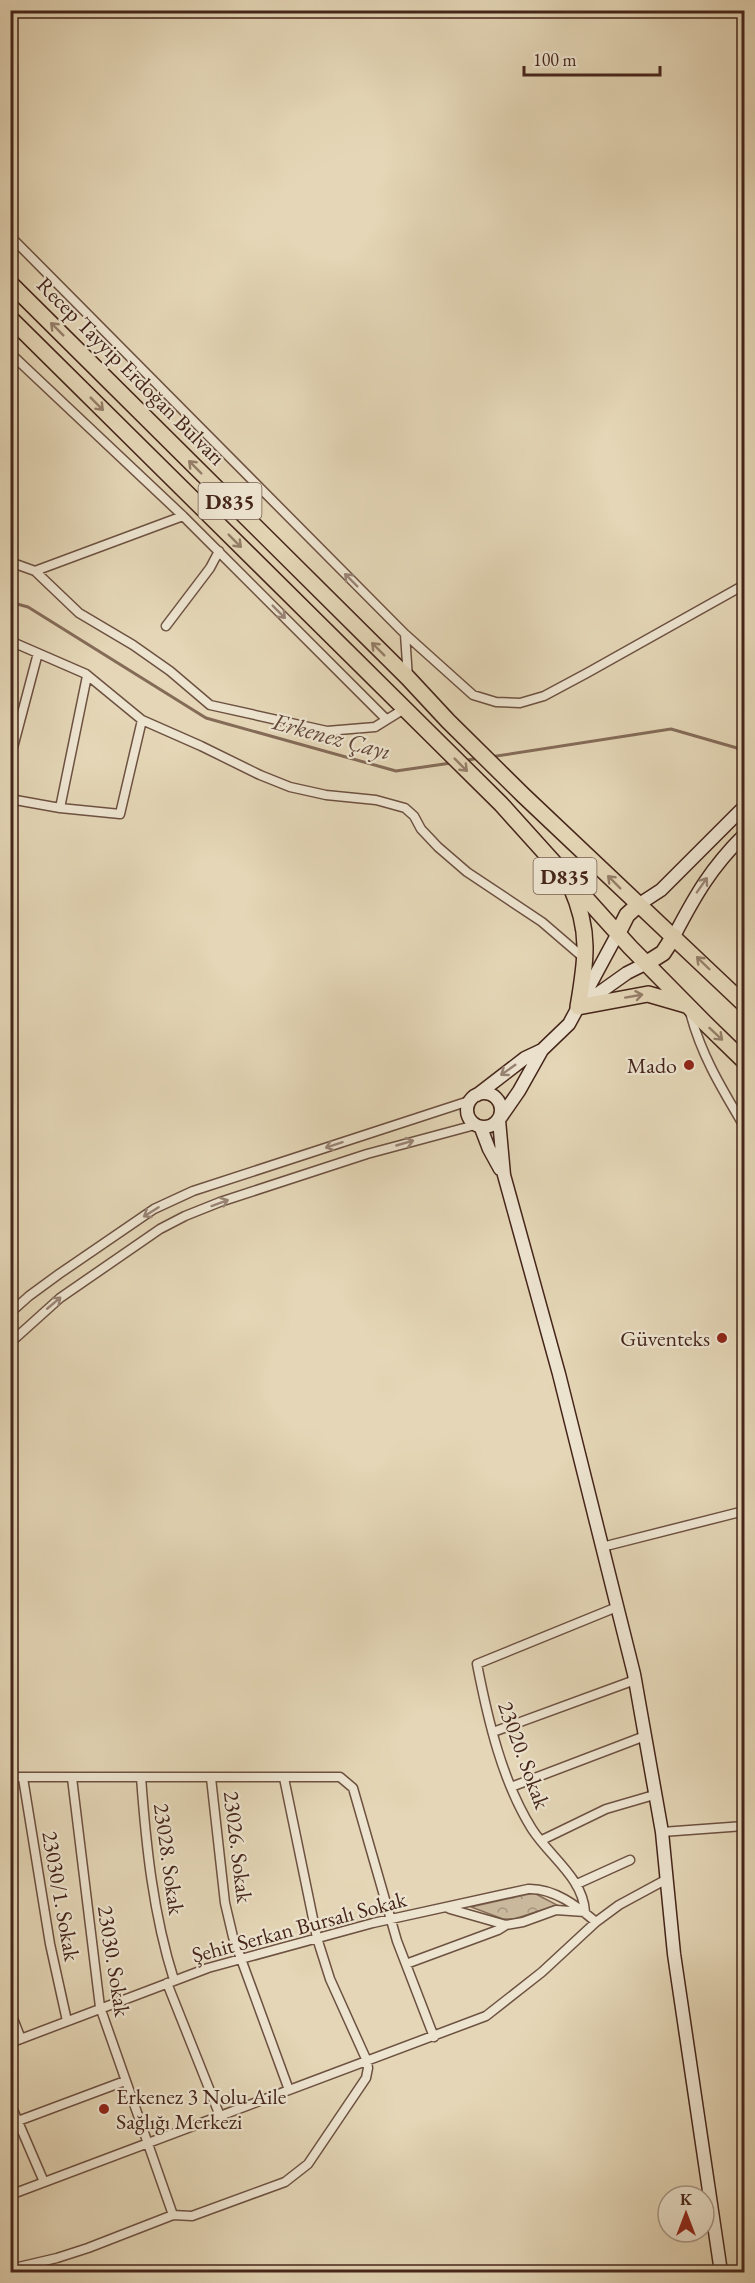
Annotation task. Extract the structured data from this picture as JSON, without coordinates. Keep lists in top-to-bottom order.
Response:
{
  "streets": {
    "highway": ["Recep Tayyip Erdoğan Bulvarı", "D835"],
    "street": [
      "23020. Sokak",
      "23026. Sokak",
      "23028. Sokak",
      "23030/1. Sokak",
      "Şehit Serkan Bursalı Sokak",
      "23030. Sokak"
    ]
  },
  "crossings": [
    ["Recep Tayyip Erdoğan Bulvarı", "D835"],
    ["23020. Sokak", "Şehit Serkan Bursalı Sokak"],
    ["23026. Sokak", "Şehit Serkan Bursalı Sokak"],
    ["23028. Sokak", "Şehit Serkan Bursalı Sokak"],
    ["23030/1. Sokak", "Şehit Serkan Bursalı Sokak"],
    ["Şehit Serkan Bursalı Sokak", "23030. Sokak"]
  ],
  "water": ["Erkenez Çayı"],
  "places": ["Mado", "Güventeks", "Erkenez 3 Nolu Aile Sağlığı Merkezi"],
  "scale_bar": "100 m",
  "north": "top"
}
